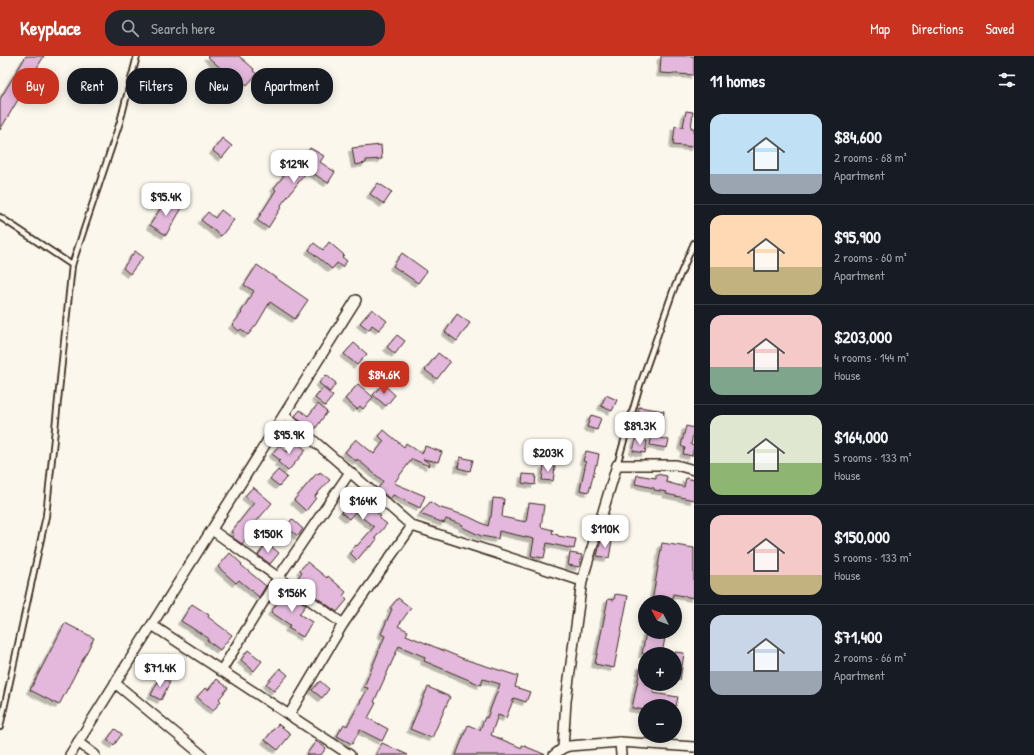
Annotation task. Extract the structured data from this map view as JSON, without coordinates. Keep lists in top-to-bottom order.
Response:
{
  "north": "top left",
  "page": {
    "header": "Keyplace",
    "search": "Search here",
    "nav": ["Map", "Directions", "Saved"],
    "heading": "11 homes",
    "chip": [
      "Buy",
      "Rent",
      "Filters",
      "New",
      "Apartment"
    ],
    "list": [
      {
        "name": "$84,600",
        "note": "2 rooms · 68 m² · Apartment"
      },
      {
        "name": "$95,900",
        "note": "2 rooms · 60 m² · Apartment"
      },
      {
        "name": "$203,000",
        "note": "4 rooms · 144 m² · House"
      },
      {
        "name": "$164,000",
        "note": "5 rooms · 133 m² · House"
      },
      {
        "name": "$150,000",
        "note": "5 rooms · 133 m² · House"
      },
      {
        "name": "$71,400",
        "note": "2 rooms · 66 m² · Apartment"
      }
    ],
    "price": [
      "$129K",
      "$95.4K",
      "$84.6K",
      "$89.3K",
      "$95.9K",
      "$203K",
      "$164K",
      "$110K",
      "$150K",
      "$156K",
      "$71.4K"
    ],
    "map_buttons": ["+", "−"]
  }
}
